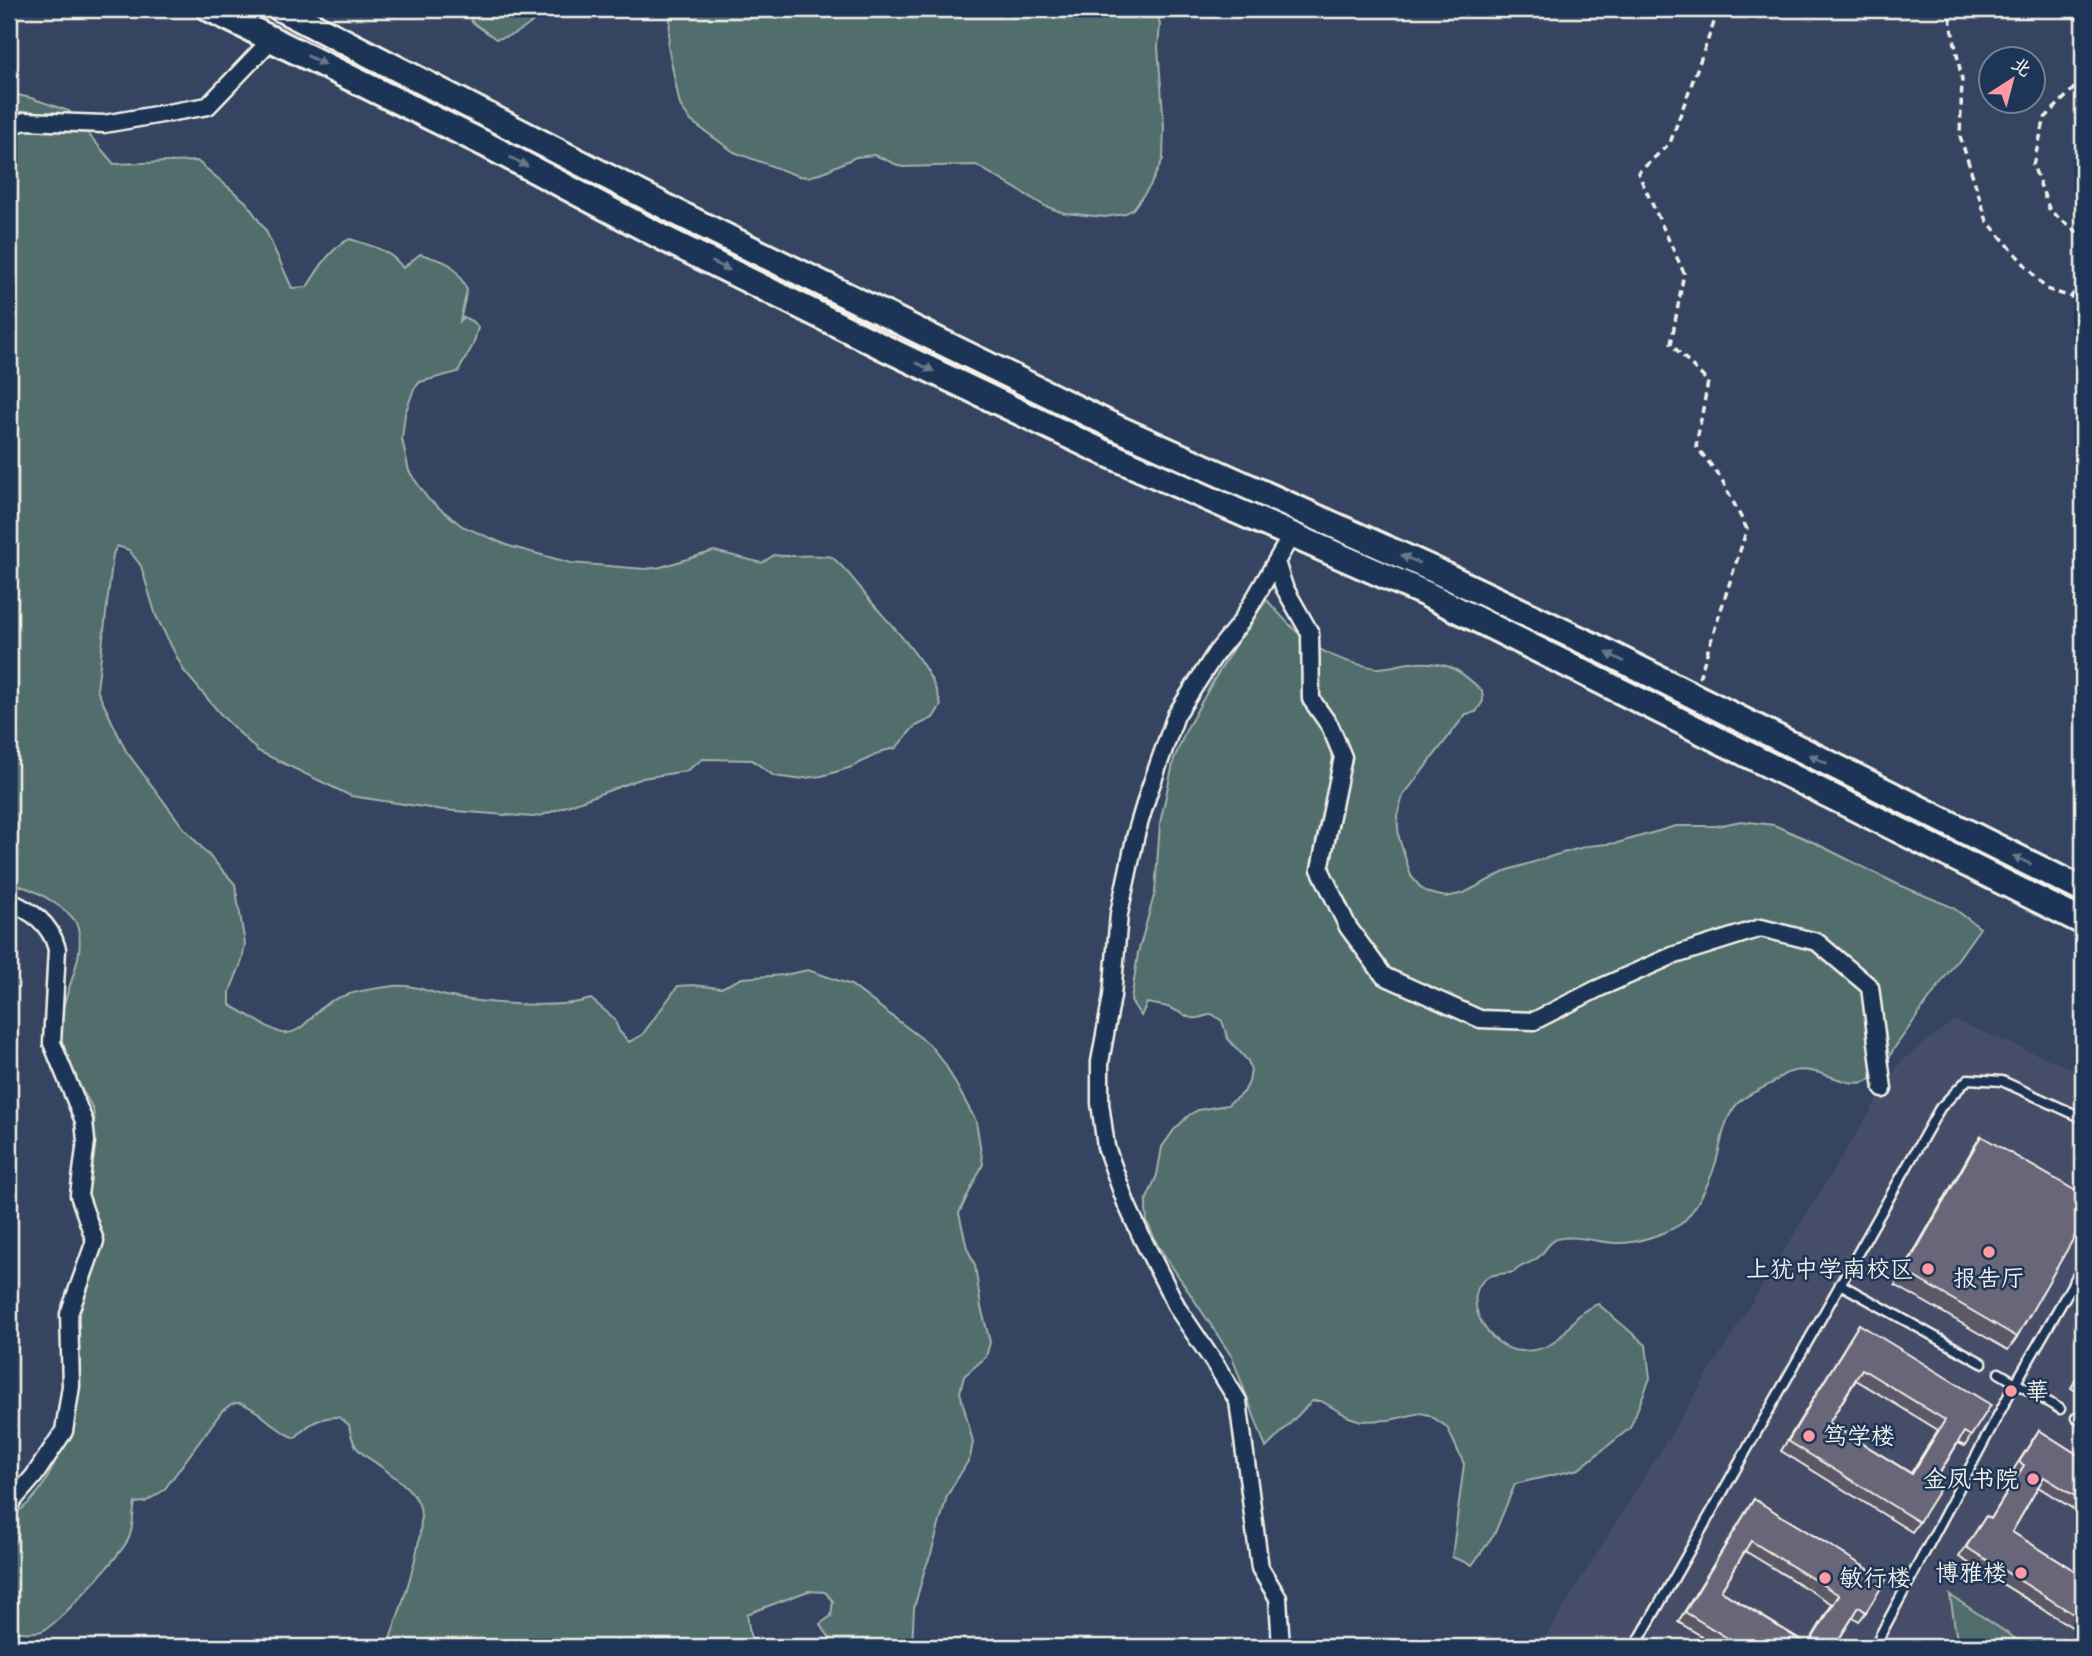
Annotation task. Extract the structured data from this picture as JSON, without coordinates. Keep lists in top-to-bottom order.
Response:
{
  "places": [
    "报告厅",
    "上犹中学南校区",
    "華",
    "笃学楼",
    "金凤书院",
    "博雅楼",
    "敏行楼"
  ],
  "north": "top right"
}
